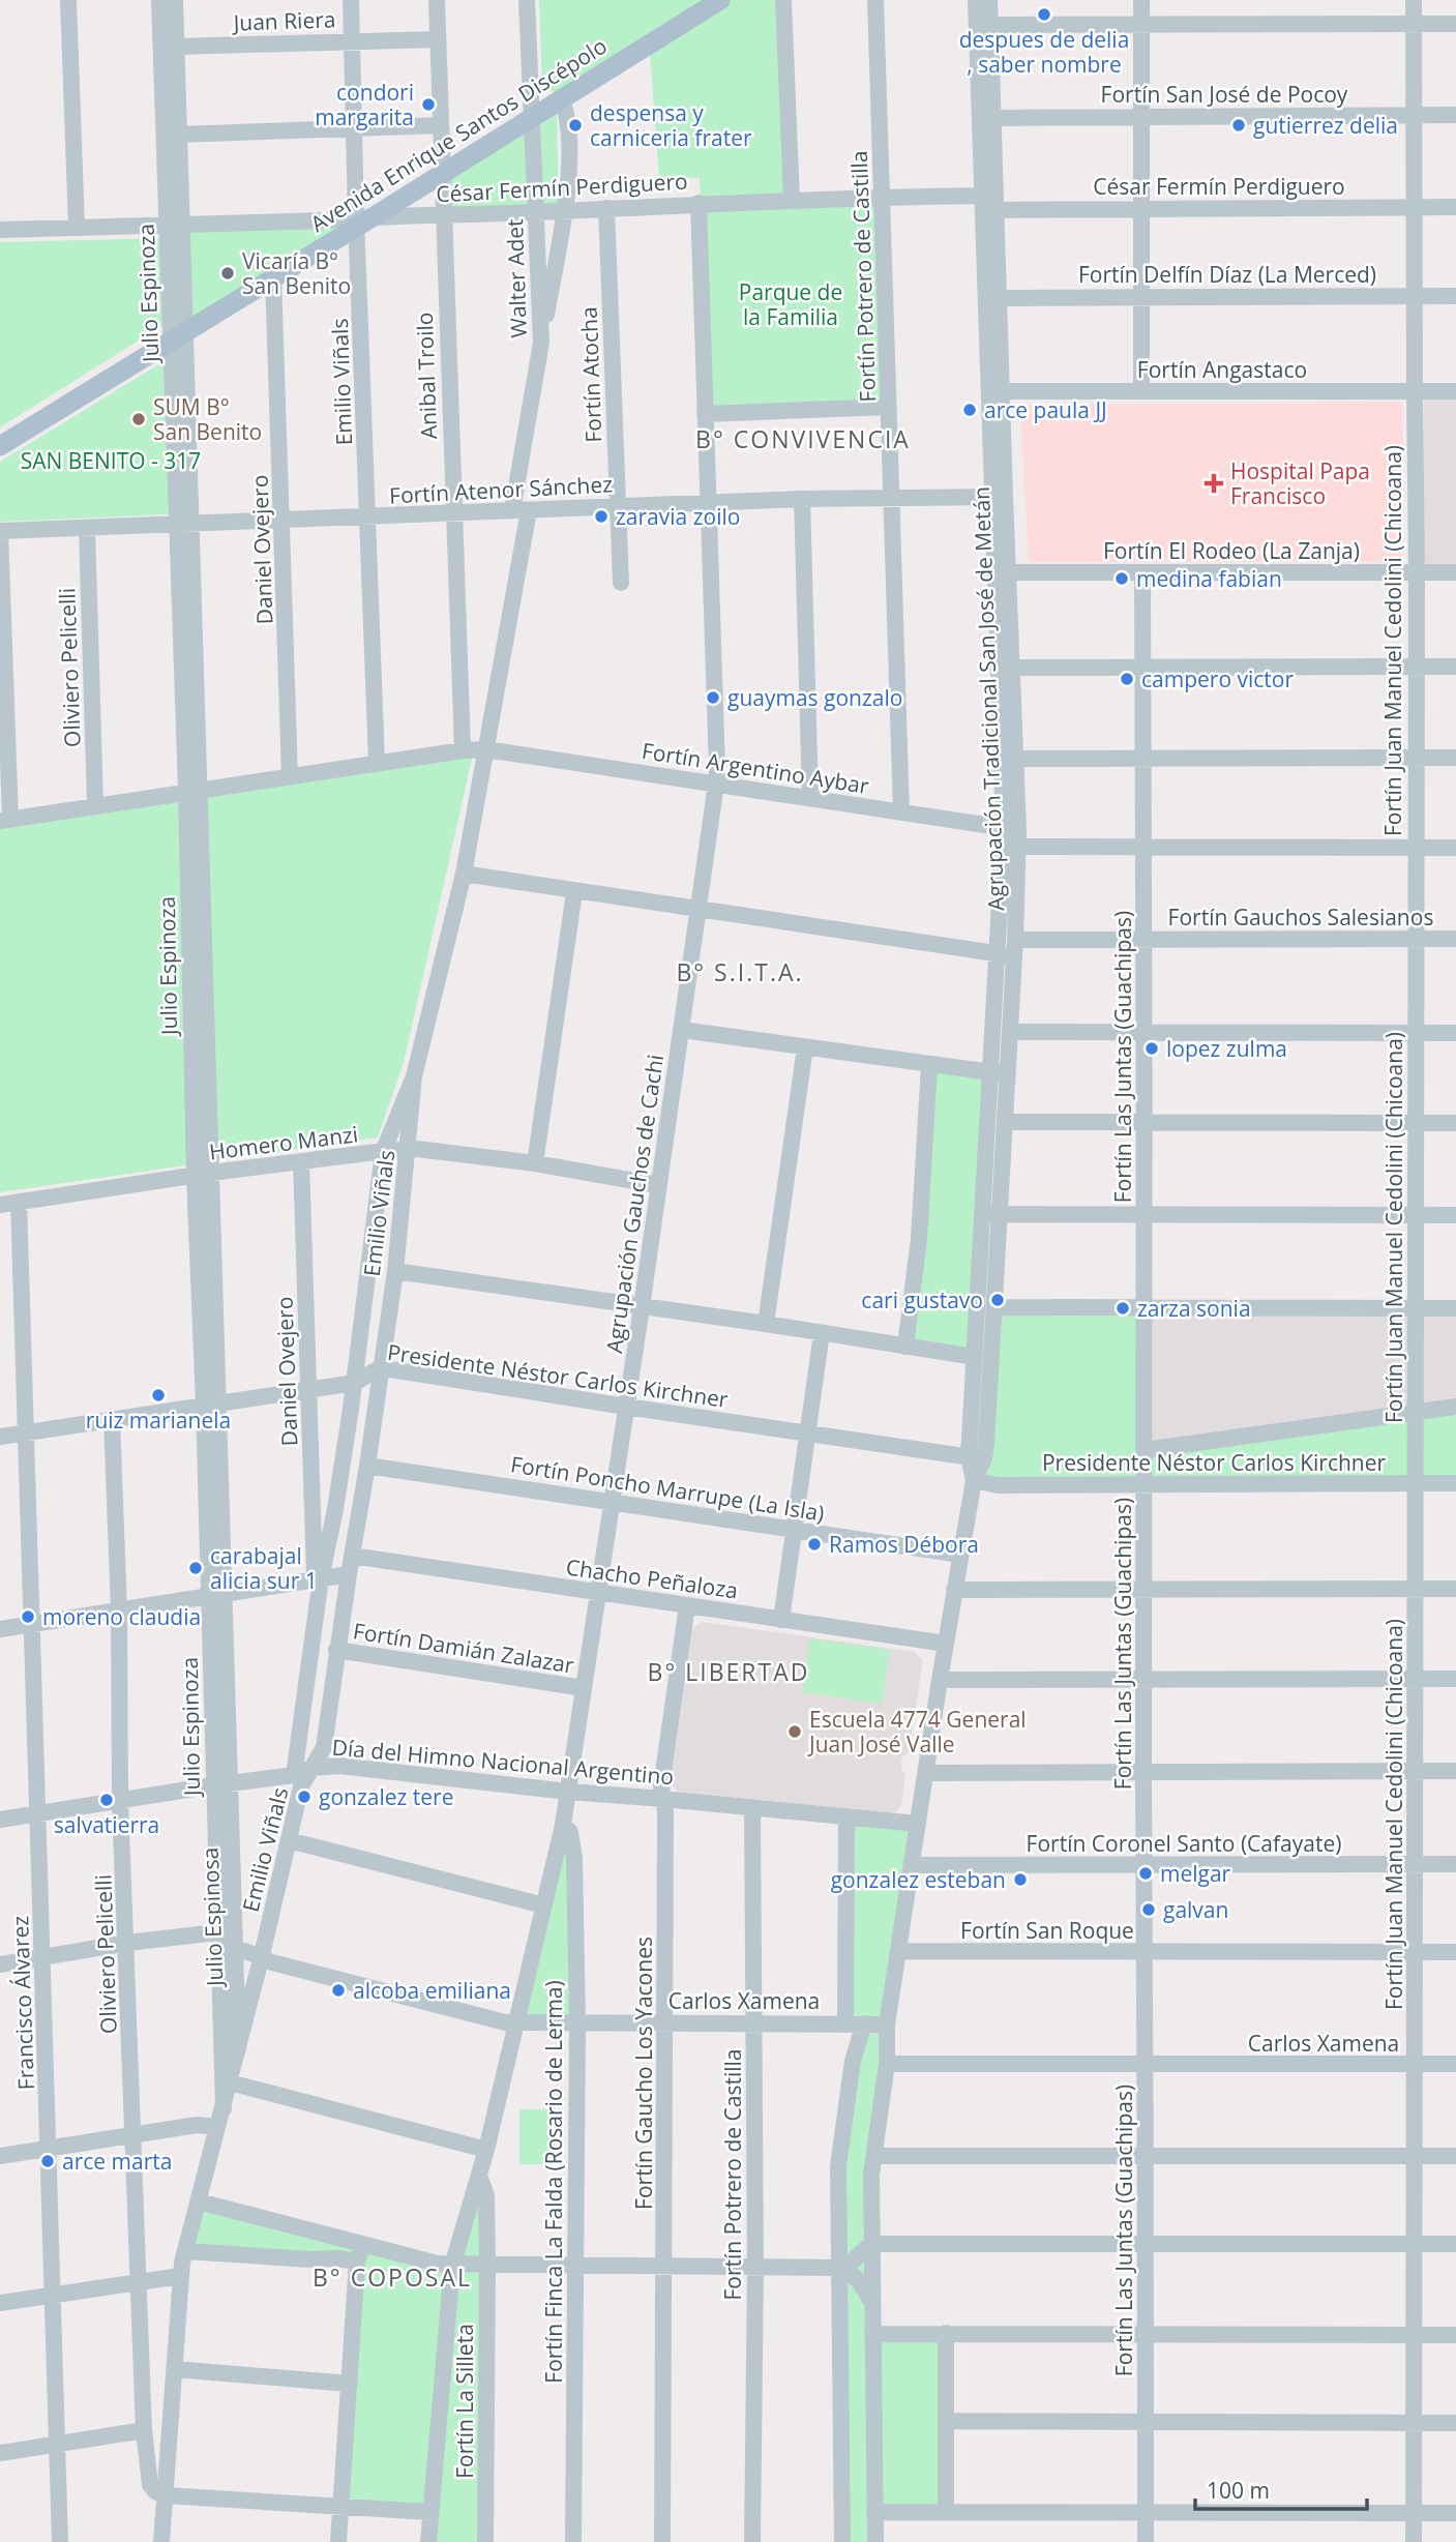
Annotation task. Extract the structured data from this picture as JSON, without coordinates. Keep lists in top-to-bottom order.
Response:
{
  "streets": {
    "main road": ["Avenida Enrique Santos Discépolo"],
    "street": [
      "Juan Riera",
      "Fortín San José de Pocoy",
      "César Fermín Perdiguero",
      "Fortín Delfín Díaz (La Merced)",
      "Fortín Potrero de Castilla",
      "Walter Adet",
      "Julio Espinoza",
      "Fortín Angastaco",
      "Fortín Atocha",
      "Anibal Troilo",
      "Emilio Viñals",
      "Fortín Atenor Sánchez",
      "Daniel Ovejero",
      "Fortín El Rodeo (La Zanja)",
      "Fortín Juan Manuel Cedolini (Chicoana)",
      "Oliviero Pelicelli",
      "Agrupación Tradicional San José de Metán",
      "Fortín Argentino Aybar",
      "Fortín Gauchos Salesianos",
      "Fortín Las Juntas (Guachipas)",
      "Homero Manzi",
      "Agrupación Gauchos de Cachi",
      "Presidente Néstor Carlos Kirchner",
      "Fortín Poncho Marrupe (La Isla)",
      "Chacho Peñaloza",
      "Fortín Damián Zalazar",
      "Día del Himno Nacional Argentino",
      "Fortín Coronel Santo (Cafayate)",
      "Julio Espinosa",
      "Fortín San Roque",
      "Carlos Xamena",
      "Francisco Álvarez",
      "Fortín Gaucho Los Yacones",
      "Fortín Finca La Falda (Rosario de Lerma)",
      "Fortín La Silleta"
    ]
  },
  "crossings": [
    ["Juan Riera", "Julio Espinoza"],
    ["Juan Riera", "Anibal Troilo"],
    ["Juan Riera", "Emilio Viñals"],
    ["Fortín San José de Pocoy", "Fortín Juan Manuel Cedolini (Chicoana)"],
    ["Fortín San José de Pocoy", "Agrupación Tradicional San José de Metán"],
    ["Avenida Enrique Santos Discépolo", "César Fermín Perdiguero"],
    ["Avenida Enrique Santos Discépolo", "Walter Adet"],
    ["Avenida Enrique Santos Discépolo", "Julio Espinoza"],
    ["Avenida Enrique Santos Discépolo", "Anibal Troilo"],
    ["Avenida Enrique Santos Discépolo", "Emilio Viñals"],
    ["Avenida Enrique Santos Discépolo", "Daniel Ovejero"],
    ["César Fermín Perdiguero", "Fortín Potrero de Castilla"],
    ["César Fermín Perdiguero", "Walter Adet"],
    ["César Fermín Perdiguero", "Julio Espinoza"],
    ["César Fermín Perdiguero", "Fortín Atocha"],
    ["César Fermín Perdiguero", "Anibal Troilo"],
    ["César Fermín Perdiguero", "Emilio Viñals"],
    ["César Fermín Perdiguero", "Fortín Juan Manuel Cedolini (Chicoana)"],
    ["César Fermín Perdiguero", "Agrupación Tradicional San José de Metán"],
    ["César Fermín Perdiguero", "Agrupación Gauchos de Cachi"],
    ["Fortín Delfín Díaz (La Merced)", "Fortín Juan Manuel Cedolini (Chicoana)"],
    ["Fortín Delfín Díaz (La Merced)", "Agrupación Tradicional San José de Metán"],
    ["Fortín Potrero de Castilla", "Fortín Atenor Sánchez"],
    ["Fortín Potrero de Castilla", "Fortín Argentino Aybar"],
    ["Fortín Potrero de Castilla", "Día del Himno Nacional Argentino"],
    ["Fortín Potrero de Castilla", "Carlos Xamena"],
    ["Walter Adet", "Emilio Viñals"],
    ["Walter Adet", "Fortín Atenor Sánchez"],
    ["Walter Adet", "Fortín Argentino Aybar"],
    ["Walter Adet", "Fortín Gauchos Salesianos"],
    ["Julio Espinoza", "Fortín Atenor Sánchez"],
    ["Julio Espinoza", "Fortín Argentino Aybar"],
    ["Julio Espinoza", "Homero Manzi"],
    ["Julio Espinoza", "Presidente Néstor Carlos Kirchner"],
    ["Julio Espinoza", "Día del Himno Nacional Argentino"],
    ["Julio Espinoza", "Julio Espinosa"],
    ["Julio Espinoza", "Carlos Xamena"],
    ["Fortín Angastaco", "Fortín Juan Manuel Cedolini (Chicoana)"],
    ["Fortín Angastaco", "Agrupación Tradicional San José de Metán"],
    ["Fortín Atocha", "Fortín Atenor Sánchez"],
    ["Anibal Troilo", "Fortín Atenor Sánchez"],
    ["Anibal Troilo", "Fortín Argentino Aybar"],
    ["Emilio Viñals", "Fortín Atenor Sánchez"],
    ["Emilio Viñals", "Daniel Ovejero"],
    ["Emilio Viñals", "Fortín Argentino Aybar"],
    ["Emilio Viñals", "Homero Manzi"],
    ["Emilio Viñals", "Presidente Néstor Carlos Kirchner"],
    ["Emilio Viñals", "Fortín Poncho Marrupe (La Isla)"],
    ["Emilio Viñals", "Chacho Peñaloza"],
    ["Emilio Viñals", "Fortín Damián Zalazar"],
    ["Emilio Viñals", "Día del Himno Nacional Argentino"],
    ["Emilio Viñals", "Julio Espinosa"],
    ["Emilio Viñals", "Carlos Xamena"],
    ["Fortín Atenor Sánchez", "Daniel Ovejero"],
    ["Fortín Atenor Sánchez", "Oliviero Pelicelli"],
    ["Fortín Atenor Sánchez", "Agrupación Tradicional San José de Metán"],
    ["Fortín Atenor Sánchez", "Agrupación Gauchos de Cachi"],
    ["Daniel Ovejero", "Fortín Argentino Aybar"],
    ["Daniel Ovejero", "Homero Manzi"],
    ["Daniel Ovejero", "Presidente Néstor Carlos Kirchner"],
    ["Fortín El Rodeo (La Zanja)", "Fortín Juan Manuel Cedolini (Chicoana)"],
    ["Fortín El Rodeo (La Zanja)", "Agrupación Tradicional San José de Metán"],
    ["Fortín El Rodeo (La Zanja)", "Fortín Las Juntas (Guachipas)"],
    ["Fortín Juan Manuel Cedolini (Chicoana)", "Fortín Gauchos Salesianos"],
    ["Fortín Juan Manuel Cedolini (Chicoana)", "Presidente Néstor Carlos Kirchner"],
    ["Fortín Juan Manuel Cedolini (Chicoana)", "Fortín Coronel Santo (Cafayate)"],
    ["Fortín Juan Manuel Cedolini (Chicoana)", "Fortín San Roque"],
    ["Fortín Juan Manuel Cedolini (Chicoana)", "Carlos Xamena"],
    ["Oliviero Pelicelli", "Fortín Argentino Aybar"],
    ["Oliviero Pelicelli", "Presidente Néstor Carlos Kirchner"],
    ["Oliviero Pelicelli", "Día del Himno Nacional Argentino"],
    ["Oliviero Pelicelli", "Carlos Xamena"],
    ["Agrupación Tradicional San José de Metán", "Fortín Argentino Aybar"],
    ["Agrupación Tradicional San José de Metán", "Fortín Gauchos Salesianos"],
    ["Agrupación Tradicional San José de Metán", "Presidente Néstor Carlos Kirchner"],
    ["Agrupación Tradicional San José de Metán", "Fortín Poncho Marrupe (La Isla)"],
    ["Agrupación Tradicional San José de Metán", "Chacho Peñaloza"],
    ["Agrupación Tradicional San José de Metán", "Día del Himno Nacional Argentino"],
    ["Agrupación Tradicional San José de Metán", "Fortín Coronel Santo (Cafayate)"],
    ["Agrupación Tradicional San José de Metán", "Fortín San Roque"],
    ["Agrupación Tradicional San José de Metán", "Carlos Xamena"],
    ["Fortín Argentino Aybar", "Agrupación Gauchos de Cachi"],
    ["Fortín Gauchos Salesianos", "Fortín Las Juntas (Guachipas)"],
    ["Fortín Gauchos Salesianos", "Agrupación Gauchos de Cachi"],
    ["Fortín Las Juntas (Guachipas)", "Presidente Néstor Carlos Kirchner"],
    ["Fortín Las Juntas (Guachipas)", "Fortín Coronel Santo (Cafayate)"],
    ["Fortín Las Juntas (Guachipas)", "Fortín San Roque"],
    ["Fortín Las Juntas (Guachipas)", "Carlos Xamena"],
    ["Homero Manzi", "Agrupación Gauchos de Cachi"],
    ["Homero Manzi", "Francisco Álvarez"],
    ["Agrupación Gauchos de Cachi", "Presidente Néstor Carlos Kirchner"],
    ["Agrupación Gauchos de Cachi", "Fortín Poncho Marrupe (La Isla)"],
    ["Agrupación Gauchos de Cachi", "Chacho Peñaloza"],
    ["Agrupación Gauchos de Cachi", "Fortín Damián Zalazar"],
    ["Agrupación Gauchos de Cachi", "Día del Himno Nacional Argentino"],
    ["Agrupación Gauchos de Cachi", "Carlos Xamena"],
    ["Agrupación Gauchos de Cachi", "Fortín Finca La Falda (Rosario de Lerma)"],
    ["Agrupación Gauchos de Cachi", "Fortín La Silleta"],
    ["Presidente Néstor Carlos Kirchner", "Francisco Álvarez"],
    ["Chacho Peñaloza", "Fortín Gaucho Los Yacones"],
    ["Día del Himno Nacional Argentino", "Francisco Álvarez"],
    ["Día del Himno Nacional Argentino", "Fortín Gaucho Los Yacones"],
    ["Julio Espinosa", "Carlos Xamena"],
    ["Carlos Xamena", "Francisco Álvarez"],
    ["Carlos Xamena", "Fortín Gaucho Los Yacones"],
    ["Carlos Xamena", "Fortín Finca La Falda (Rosario de Lerma)"]
  ],
  "districts": [
    "B° CONVIVENCIA",
    "B° S.I.T.A.",
    "B° LIBERTAD",
    "B° COPOSAL"
  ],
  "parks": ["Parque de la Familia", "SAN BENITO - 317"],
  "places": {
    "other": [
      "despues de delia , saber nombre",
      "condori margarita",
      "despensa y carniceria frater",
      "gutierrez delia",
      "Vicaría B° San Benito",
      "arce paula JJ",
      "SUM B° San Benito",
      "zaravia zoilo",
      "medina fabian",
      "campero victor",
      "guaymas gonzalo",
      "lopez zulma",
      "cari gustavo",
      "zarza sonia",
      "ruiz marianela",
      "Ramos Débora",
      "carabajal alicia sur 1",
      "moreno claudia",
      "Escuela 4774 General Juan José Valle",
      "gonzalez tere",
      "salvatierra",
      "melgar",
      "gonzalez esteban",
      "galvan",
      "alcoba emiliana",
      "arce marta"
    ],
    "health": ["Hospital Papa Francisco"]
  },
  "scale_bar": "100 m"
}
